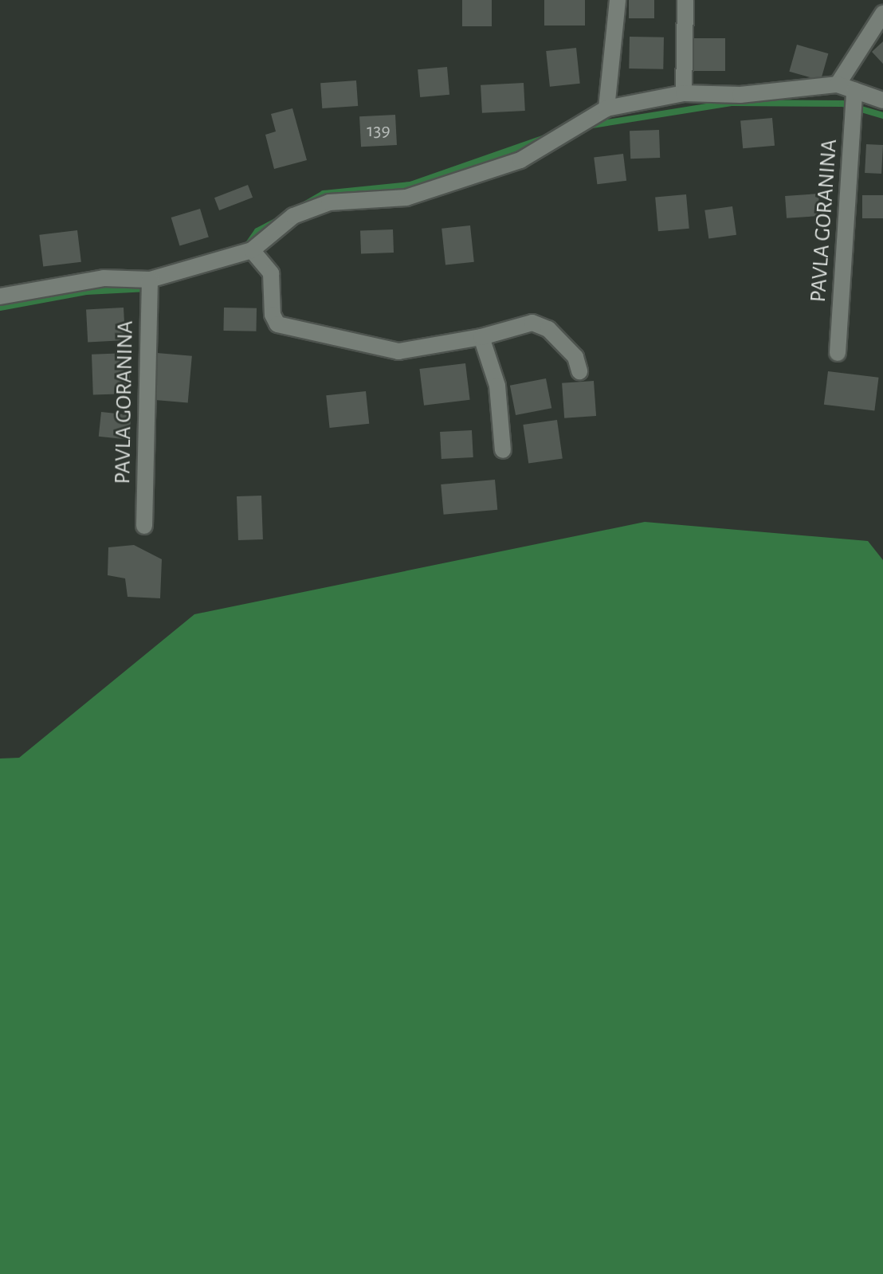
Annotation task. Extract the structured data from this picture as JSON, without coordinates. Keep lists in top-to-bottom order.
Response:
{
  "streets": {
    "street": ["PAVLA GORANINA"]
  },
  "house_numbers": ["139"]
}
